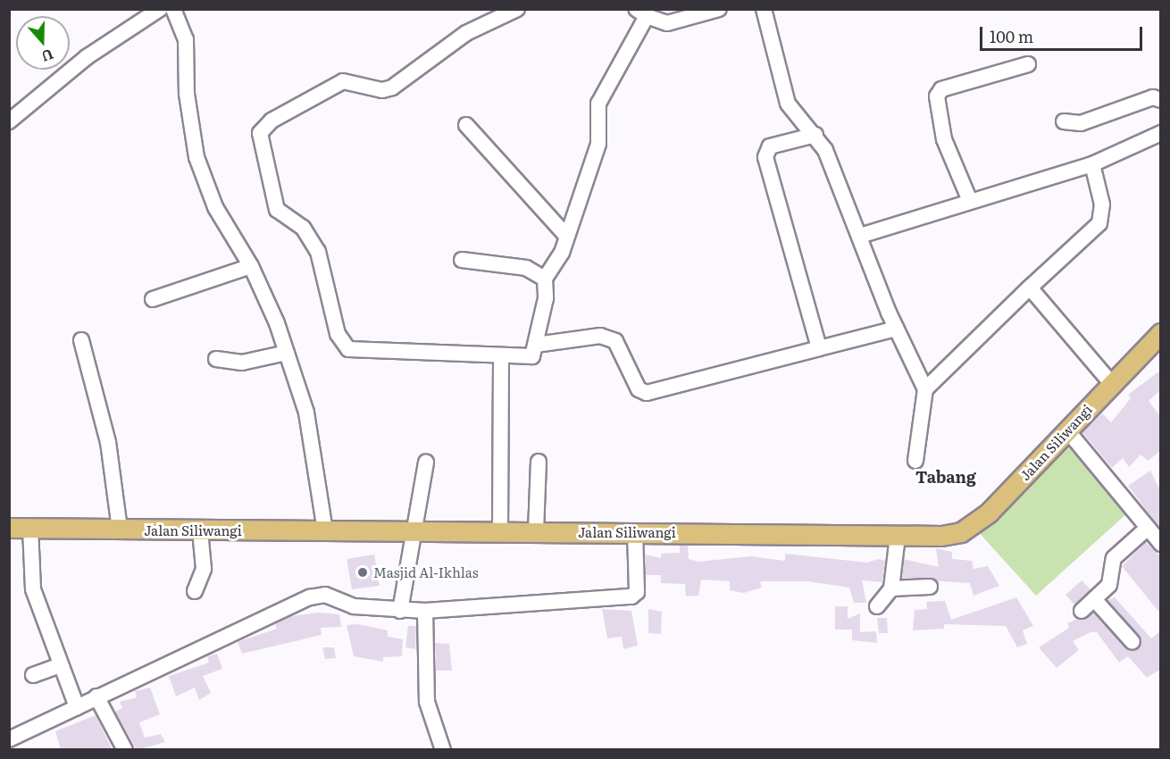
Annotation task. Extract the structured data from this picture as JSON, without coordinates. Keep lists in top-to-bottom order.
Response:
{
  "streets": {
    "main road": ["Jalan Siliwangi"]
  },
  "districts": ["Tabang"],
  "places": ["Masjid Al-Ikhlas"],
  "scale_bar": "100 m",
  "north": "bottom"
}
